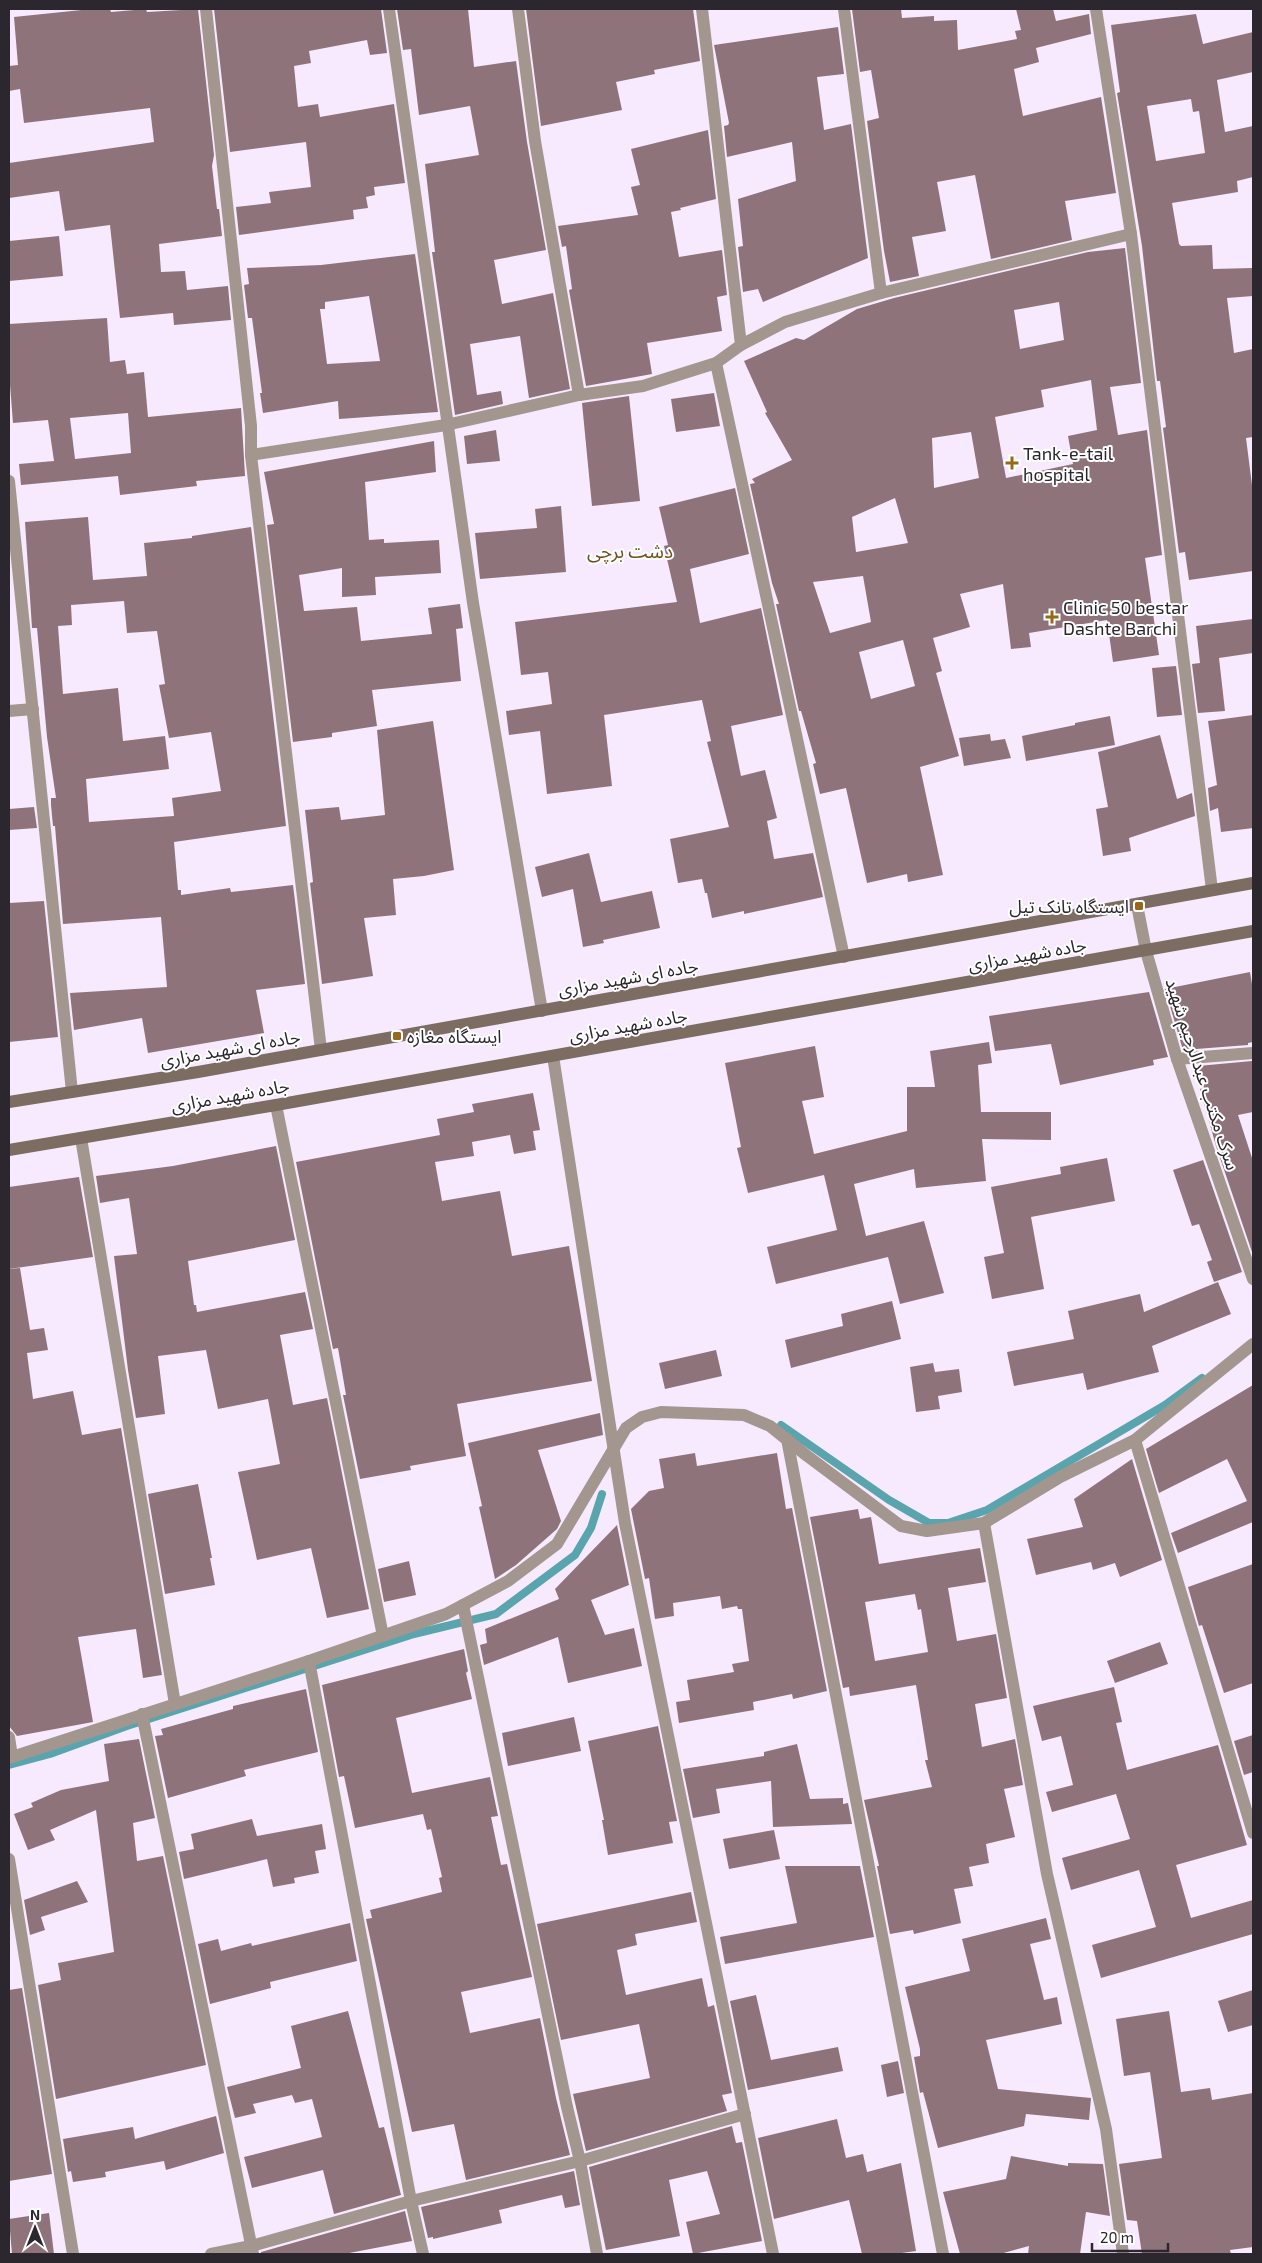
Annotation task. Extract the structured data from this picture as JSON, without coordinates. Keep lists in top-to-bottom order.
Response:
{
  "streets": {
    "main road": ["جاده شهید مزاری", "جاده ای شهید مزاری"],
    "street": ["سرک مکتب عبدالرحیم شهید"]
  },
  "crossings": [
    ["جاده شهید مزاری", "سرک مکتب عبدالرحیم شهید"],
    ["جاده ای شهید مزاری", "سرک مکتب عبدالرحیم شهید"]
  ],
  "districts": ["دشت برچی"],
  "places": {
    "health": ["Tank-e-tail hospital", "Clinic 50 bestar Dashte Barchi"],
    "transit": ["ایستگاه تانک تیل", "ایستگاه مغازه"]
  },
  "scale_bar": "20 m",
  "north": "top"
}
